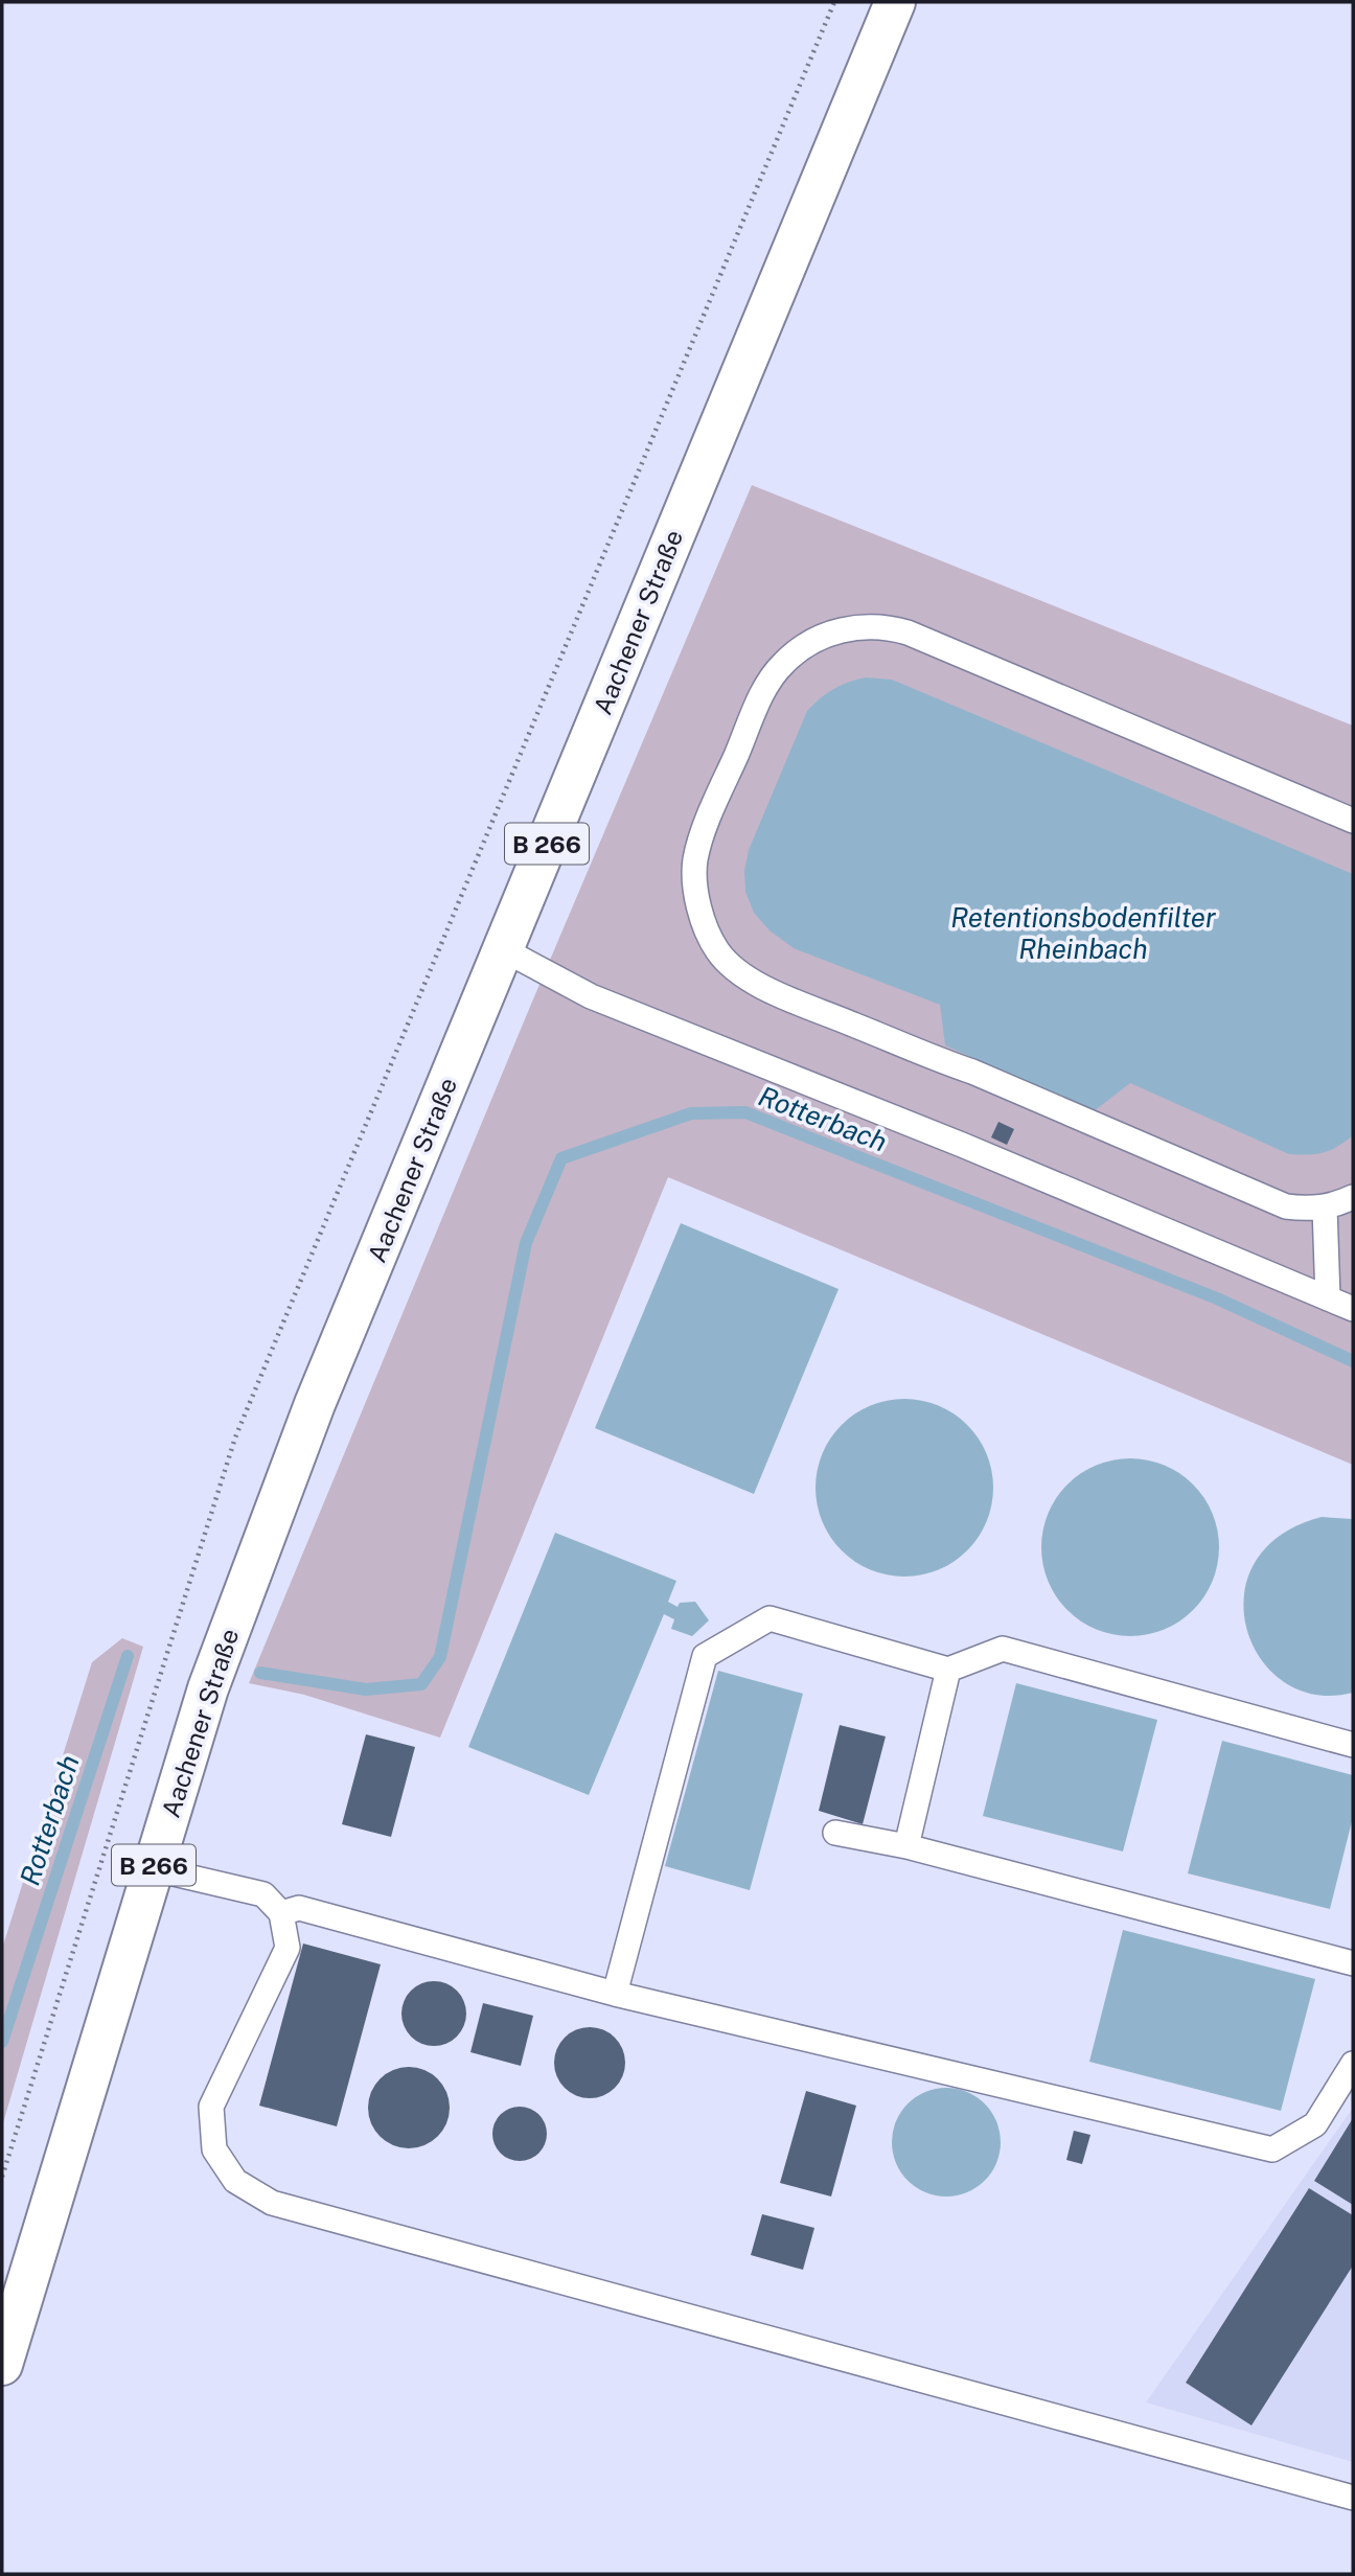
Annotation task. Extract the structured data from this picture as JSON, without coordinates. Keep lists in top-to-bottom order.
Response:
{
  "streets": {
    "main road": ["Aachener Straße", "B 266"]
  },
  "water": ["Retentionsbodenfilter Rheinbach", "Rotterbach"]
}
